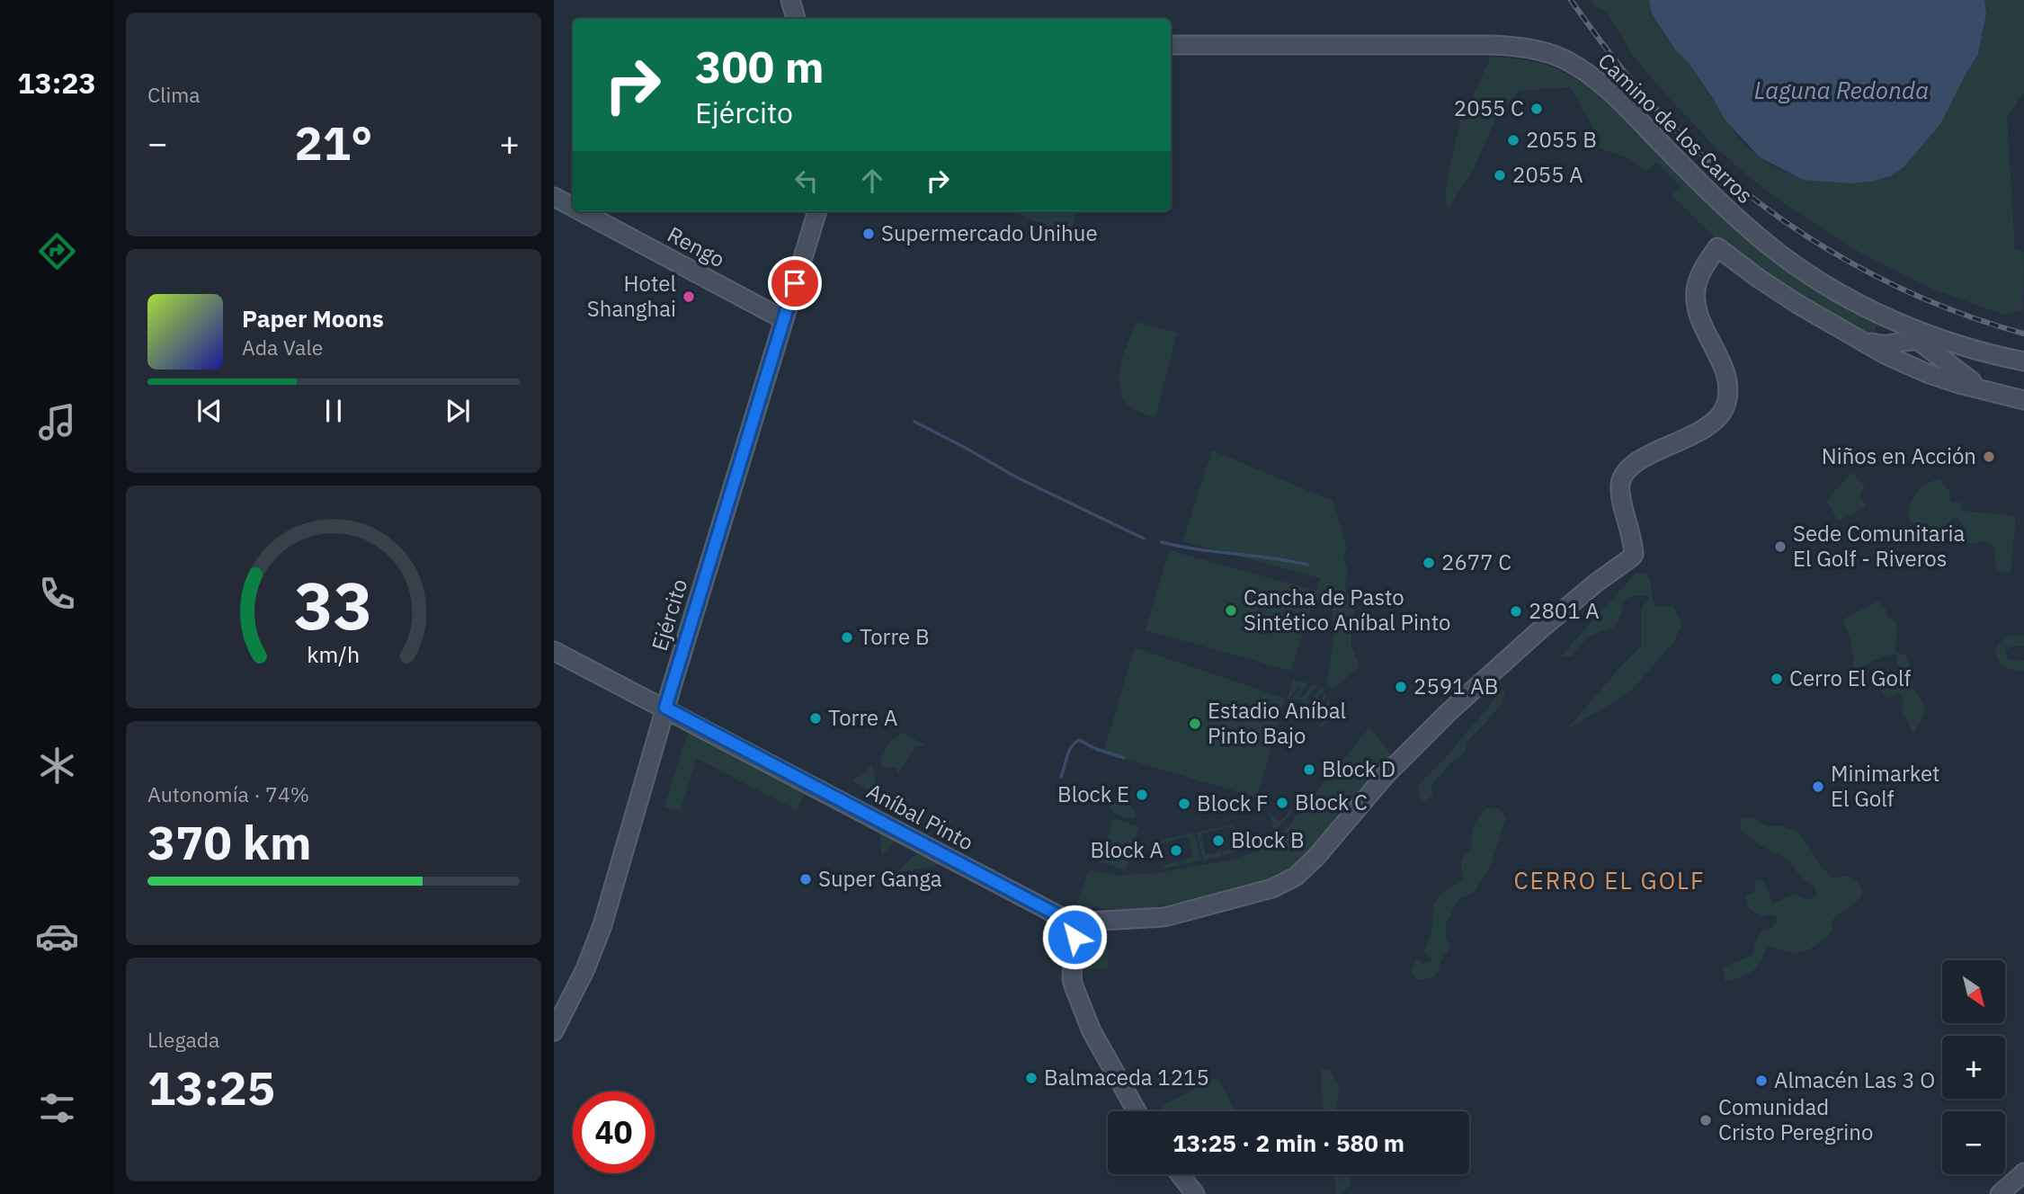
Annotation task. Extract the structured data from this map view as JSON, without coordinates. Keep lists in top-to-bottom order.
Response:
{
  "streets": {
    "main road": [
      "Camino de los Carros",
      "Rengo",
      "Ejército",
      "Aníbal Pinto"
    ]
  },
  "crossings": [
    ["Rengo", "Ejército"],
    ["Ejército", "Aníbal Pinto"]
  ],
  "districts": ["CERRO EL GOLF"],
  "water": ["Laguna Redonda"],
  "places": [
    "2055 C",
    "2055 B",
    "2055 A",
    "Supermercado Unihue",
    "Hotel Shanghai",
    "Niños en Acción",
    "Sede Comunitaria El Golf - Riveros",
    "2677 C",
    "Cancha de Pasto Sintético Aníbal Pinto",
    "2801 A",
    "Torre B",
    "Cerro El Golf",
    "2591 AB",
    "Torre A",
    "Estadio Aníbal Pinto Bajo",
    "Block D",
    "Minimarket El Golf",
    "Block E",
    "Block C",
    "Block F",
    "Block B",
    "Block A",
    "Super Ganga",
    "Balmaceda 1215",
    "Almacén Las 3 O",
    "Comunidad Cristo Peregrino"
  ],
  "north": "bottom right",
  "page": {
    "tabs": "13:23",
    "tile": [
      "Clima",
      ["Autonomía · 74%", "370 km"],
      ["Llegada", "13:25"]
    ],
    "turn": ["300 m", "Ejército"],
    "heat": ["−", "21°", "+"],
    "song": ["Paper Moons", "Ada Vale"],
    "map_buttons": ["+", "−"],
    "limit": "40",
    "trip": "13:25 · 2 min · 580 m",
    "gauge": ["33", "km/h"]
  }
}
